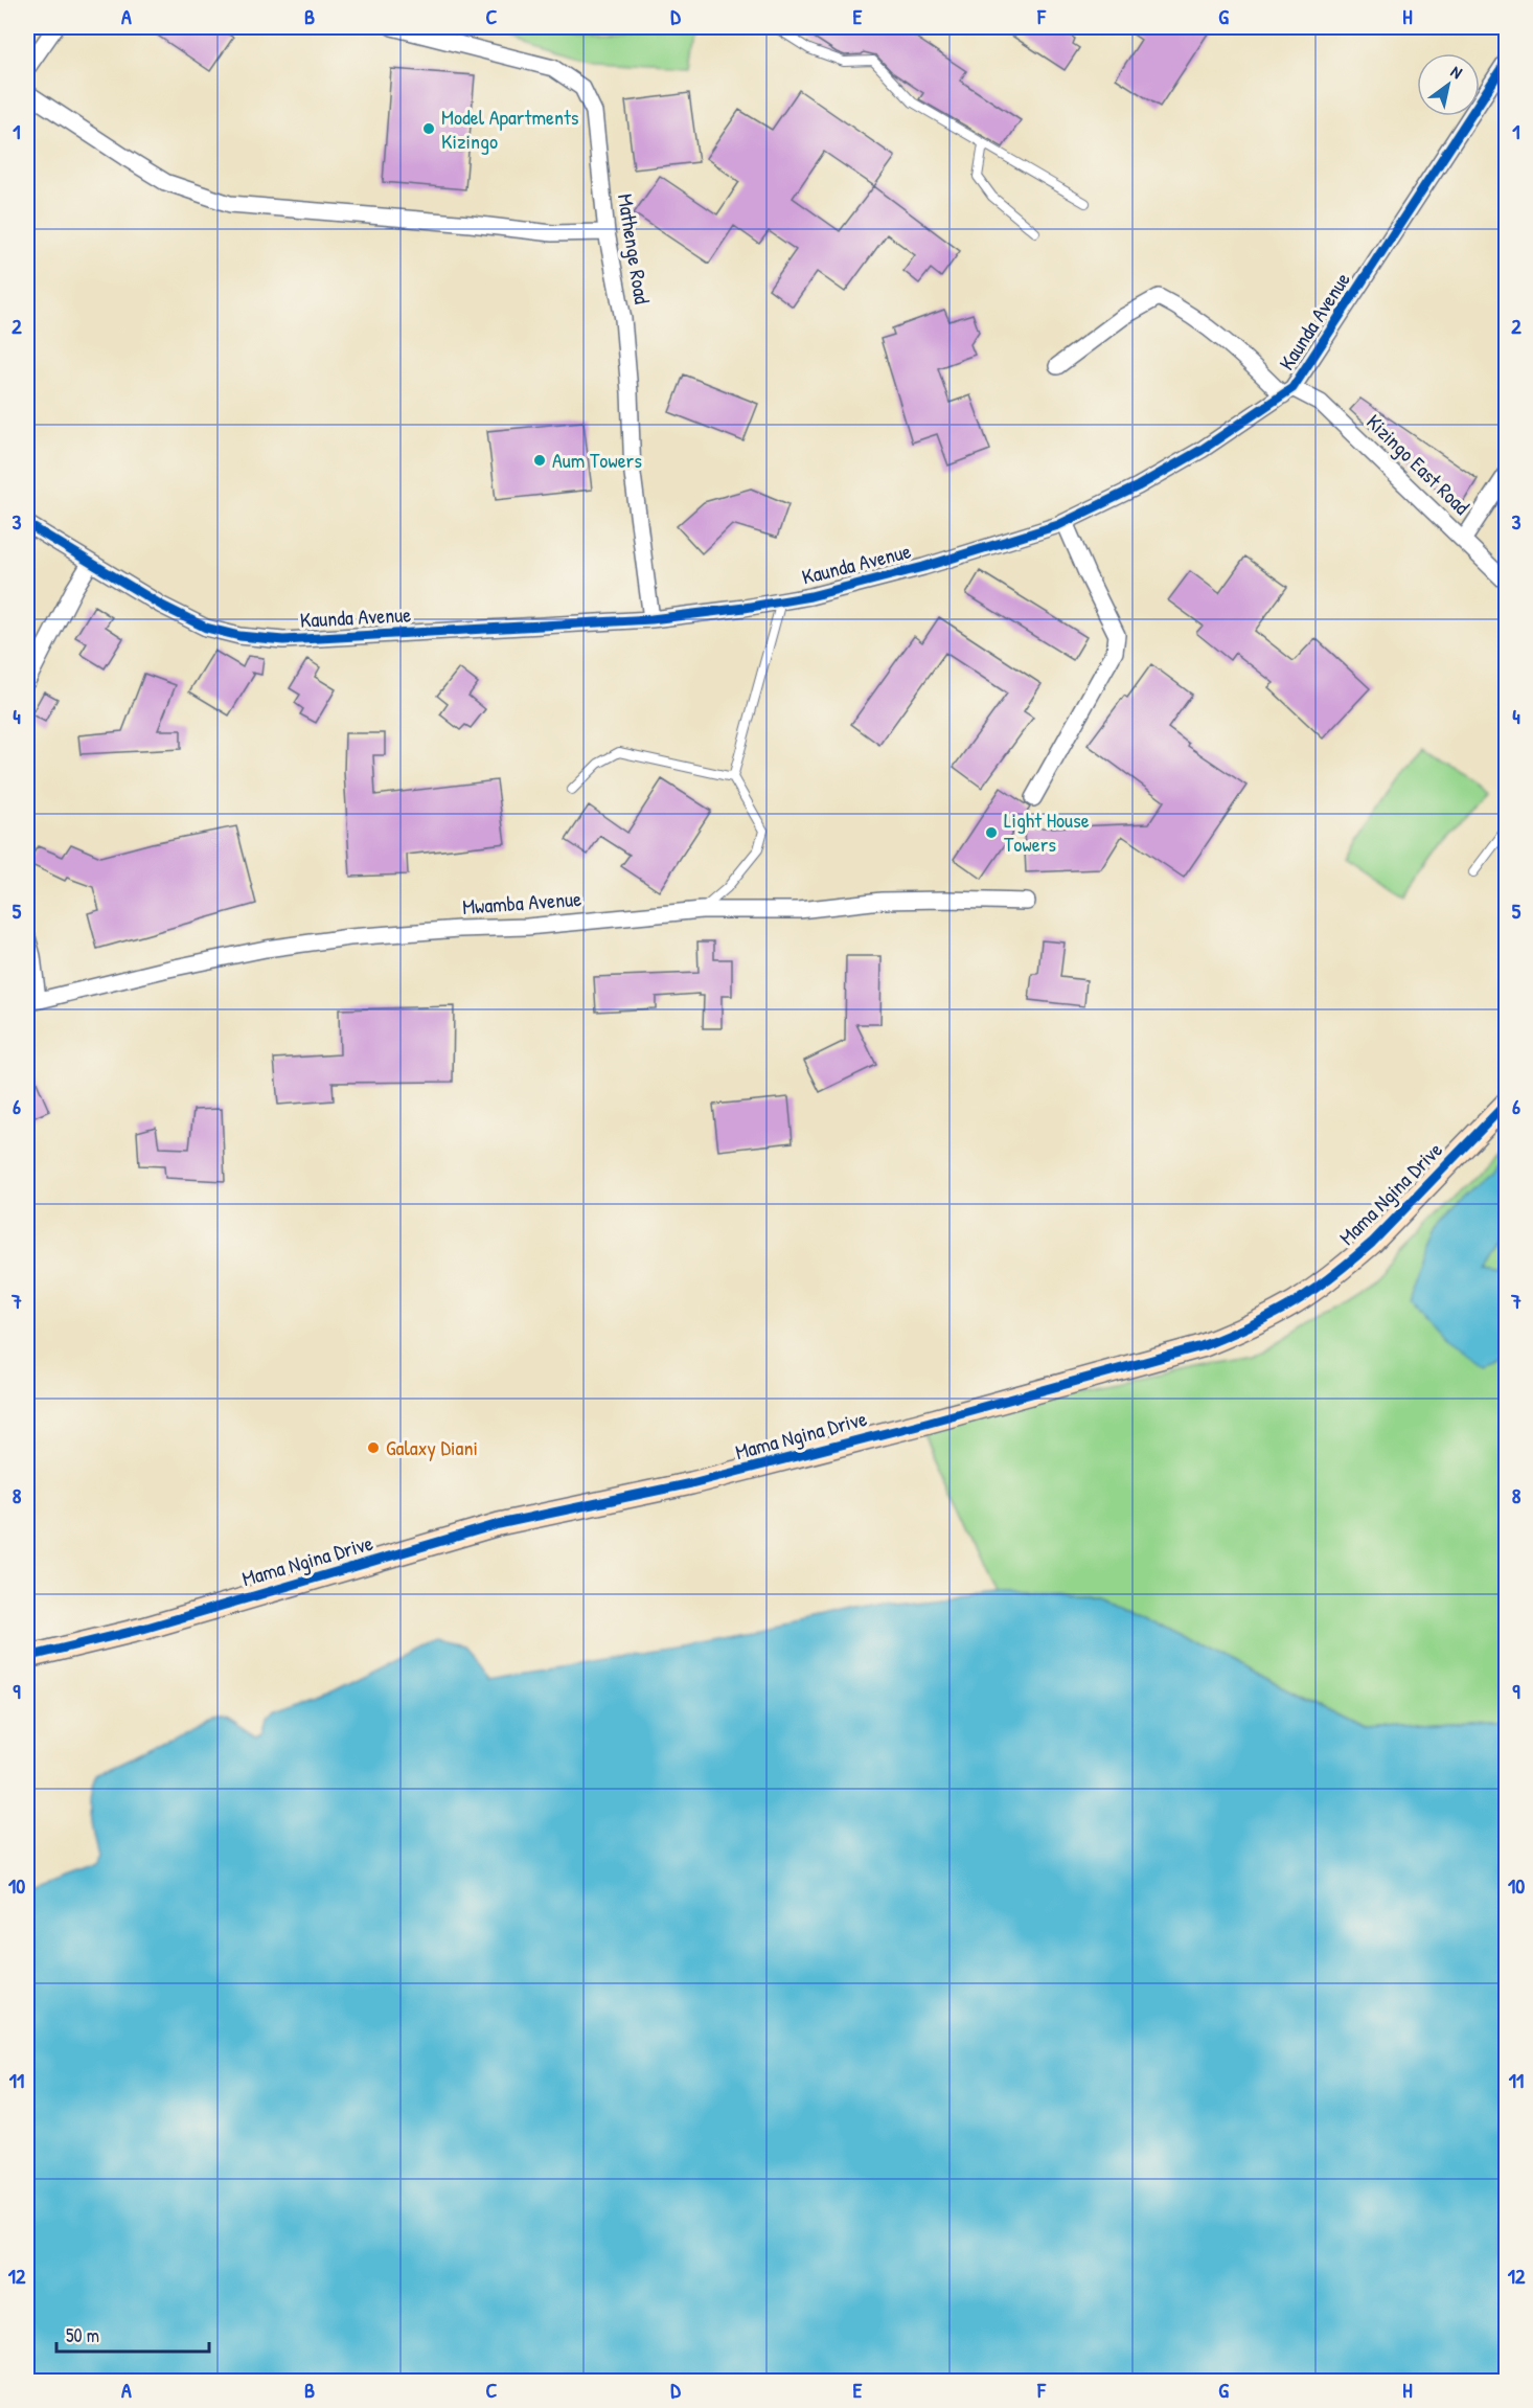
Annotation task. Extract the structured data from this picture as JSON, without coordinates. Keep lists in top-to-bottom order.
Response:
{
  "streets": {
    "street": [
      "Mathenge Road",
      "Kaunda Avenue",
      "Kizingo East Road",
      "Mwamba Avenue",
      "Mama Ngina Drive"
    ]
  },
  "crossings": [
    ["Mathenge Road", "Kaunda Avenue"],
    ["Kaunda Avenue", "Kizingo East Road"]
  ],
  "places": [
    "Model Apartments Kizingo",
    "Aum Towers",
    "Light House Towers",
    "Galaxy Diani"
  ],
  "scale_bar": "50 m",
  "north": "top right",
  "grid": {
    "columns": [
      "A",
      "B",
      "C",
      "D",
      "E",
      "F",
      "G",
      "H"
    ],
    "rows": [
      "1",
      "2",
      "3",
      "4",
      "5",
      "6",
      "7",
      "8",
      "9",
      "10",
      "11",
      "12"
    ]
  }
}
